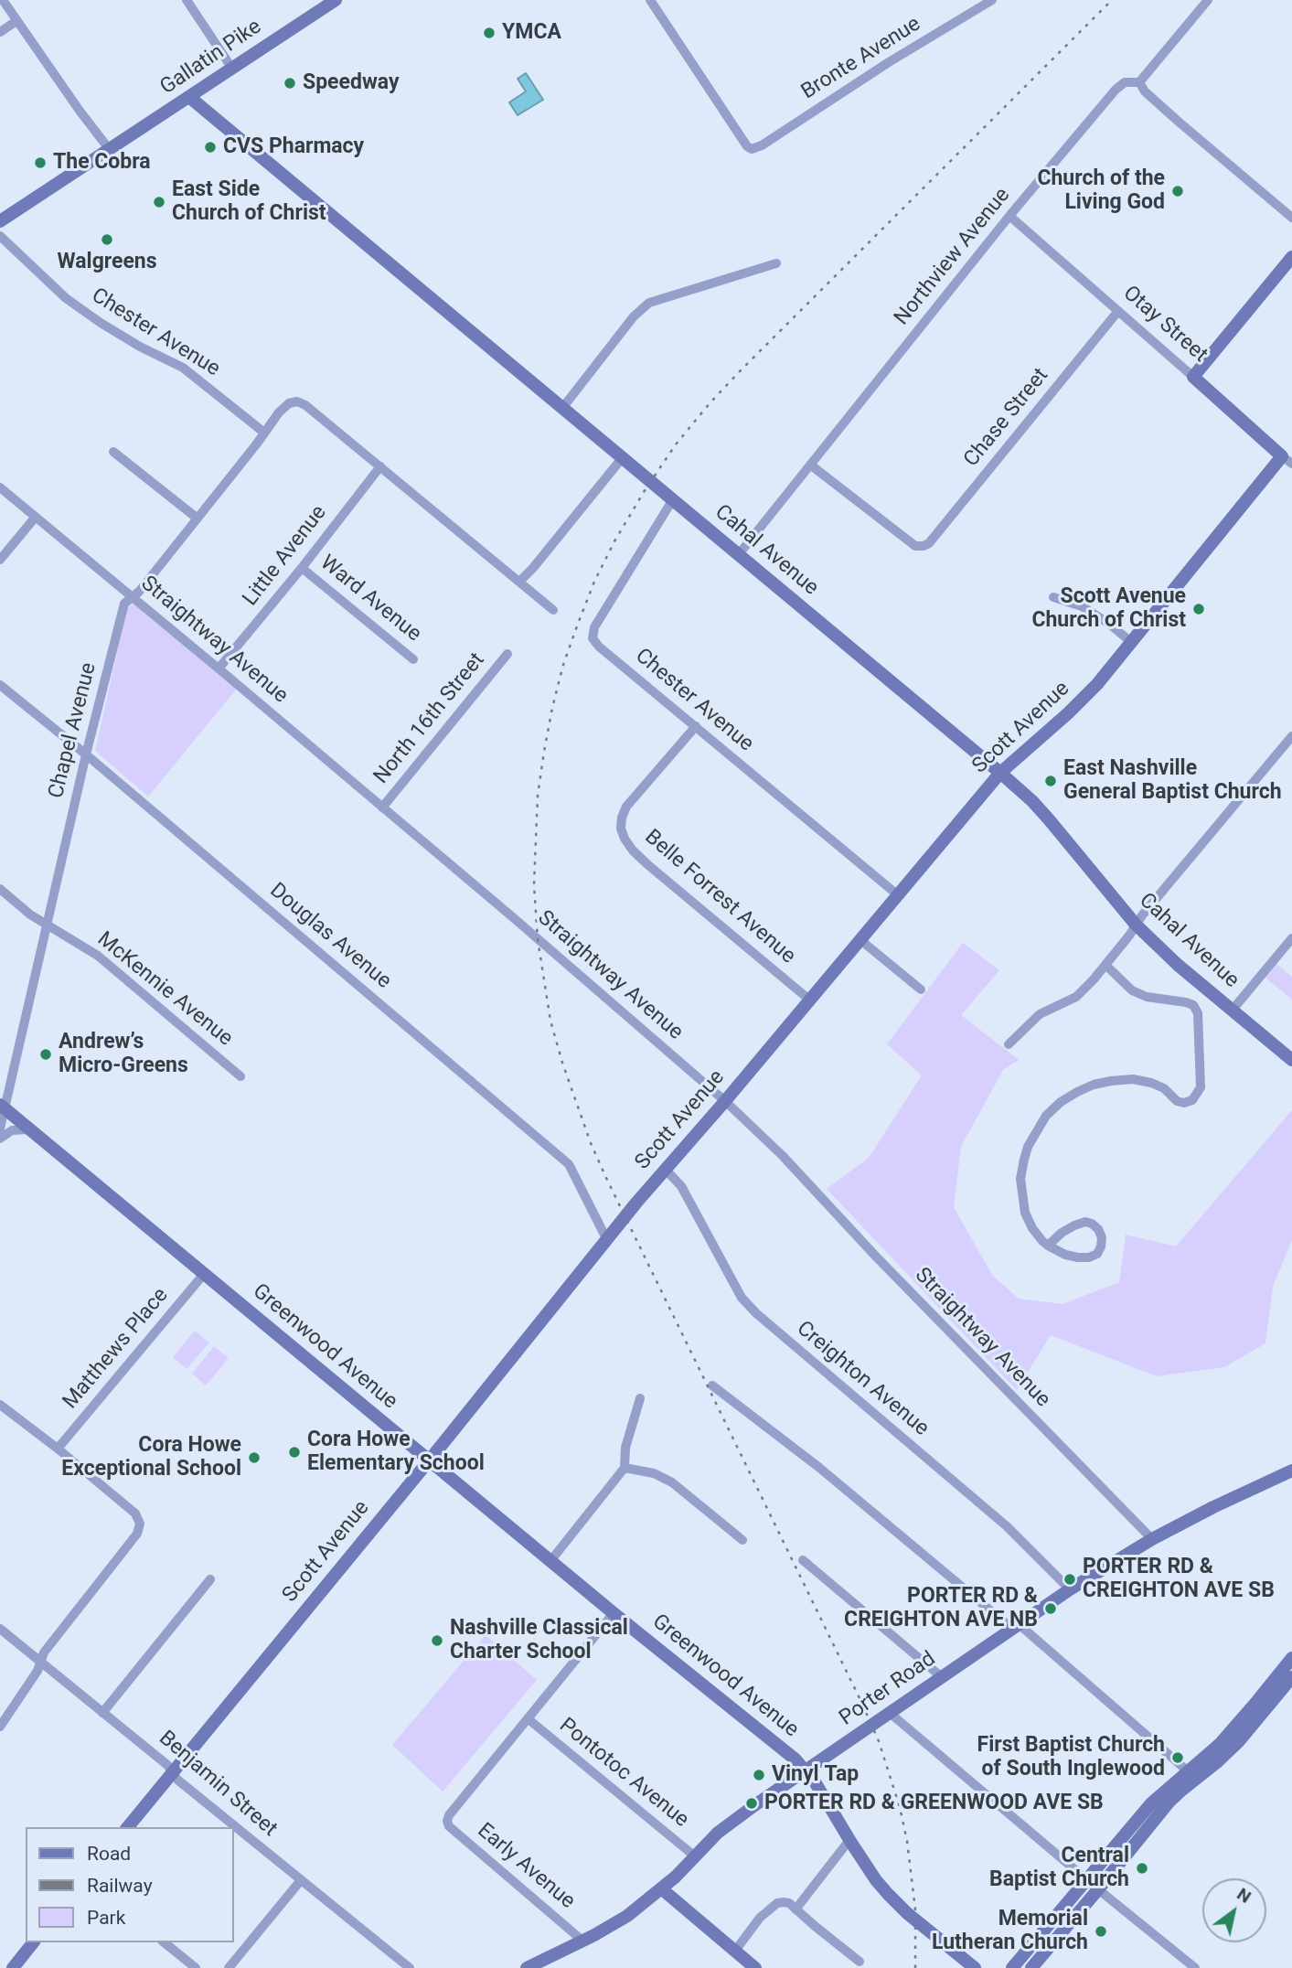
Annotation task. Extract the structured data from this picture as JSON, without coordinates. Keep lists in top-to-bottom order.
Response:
{
  "streets": {
    "street": [
      "Gallatin Pike",
      "Bronte Avenue",
      "Northview Avenue",
      "Otay Street",
      "Chester Avenue",
      "Chase Street",
      "Cahal Avenue",
      "Little Avenue",
      "Ward Avenue",
      "Straightway Avenue",
      "North 16th Street",
      "Scott Avenue",
      "Chapel Avenue",
      "Belle Forrest Avenue",
      "Douglas Avenue",
      "McKennie Avenue",
      "Greenwood Avenue",
      "Matthews Place",
      "Creighton Avenue",
      "Porter Road",
      "Pontotoc Avenue",
      "Benjamin Street",
      "Early Avenue"
    ]
  },
  "crossings": [
    ["Gallatin Pike", "Cahal Avenue"],
    ["Northview Avenue", "Otay Street"],
    ["Northview Avenue", "Chase Street"],
    ["Northview Avenue", "Cahal Avenue"],
    ["Otay Street", "Chase Street"],
    ["Otay Street", "Scott Avenue"],
    ["Chester Avenue", "Cahal Avenue"],
    ["Chester Avenue", "Scott Avenue"],
    ["Chester Avenue", "Chapel Avenue"],
    ["Chester Avenue", "Belle Forrest Avenue"],
    ["Cahal Avenue", "Scott Avenue"],
    ["Little Avenue", "Ward Avenue"],
    ["Little Avenue", "Straightway Avenue"],
    ["Little Avenue", "Chapel Avenue"],
    ["Straightway Avenue", "North 16th Street"],
    ["Straightway Avenue", "Scott Avenue"],
    ["Straightway Avenue", "Chapel Avenue"],
    ["Straightway Avenue", "Porter Road"],
    ["Scott Avenue", "Belle Forrest Avenue"],
    ["Scott Avenue", "Douglas Avenue"],
    ["Scott Avenue", "Greenwood Avenue"],
    ["Scott Avenue", "Creighton Avenue"],
    ["Scott Avenue", "Benjamin Street"],
    ["Chapel Avenue", "Douglas Avenue"],
    ["Chapel Avenue", "McKennie Avenue"],
    ["Chapel Avenue", "Greenwood Avenue"],
    ["Greenwood Avenue", "Matthews Place"],
    ["Greenwood Avenue", "Porter Road"],
    ["Creighton Avenue", "Porter Road"],
    ["Porter Road", "Pontotoc Avenue"],
    ["Porter Road", "Early Avenue"],
    ["Pontotoc Avenue", "Early Avenue"]
  ],
  "places": [
    "YMCA",
    "Speedway",
    "CVS Pharmacy",
    "The Cobra",
    "Church of the Living God",
    "East Side Church of Christ",
    "Walgreens",
    "Scott Avenue Church of Christ",
    "East Nashville General Baptist Church",
    "Andrew’s Micro-Greens",
    "Cora Howe Elementary School",
    "Cora Howe Exceptional School",
    "PORTER RD & CREIGHTON AVE SB",
    "PORTER RD & CREIGHTON AVE NB",
    "Nashville Classical Charter School",
    "First Baptist Church of South Inglewood",
    "Vinyl Tap",
    "PORTER RD & GREENWOOD AVE SB",
    "Central Baptist Church",
    "Memorial Lutheran Church"
  ],
  "legend": ["Road", "Railway", "Park"],
  "north": "top right"
}
